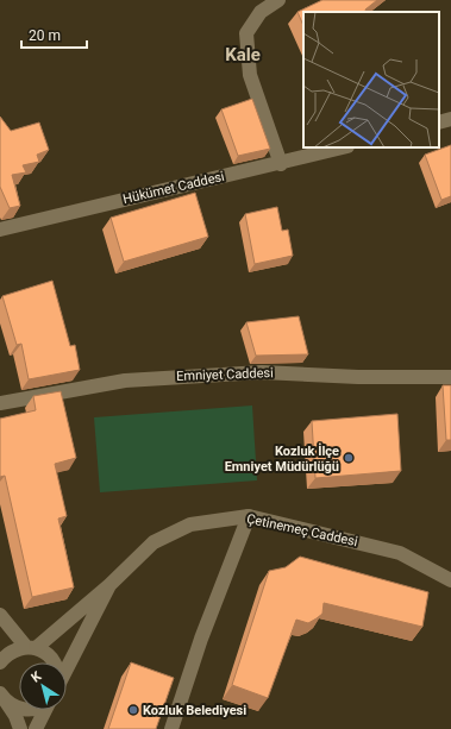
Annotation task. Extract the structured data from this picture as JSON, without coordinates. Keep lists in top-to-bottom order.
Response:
{
  "streets": {
    "street": ["Hükümet Caddesi", "Emniyet Caddesi", "Çetinemeç Caddesi"]
  },
  "districts": ["Kale"],
  "places": ["Kozluk İlçe Emniyet Müdürlüğü", "Kozluk Belediyesi"],
  "scale_bar": "20 m",
  "north": "top left"
}
